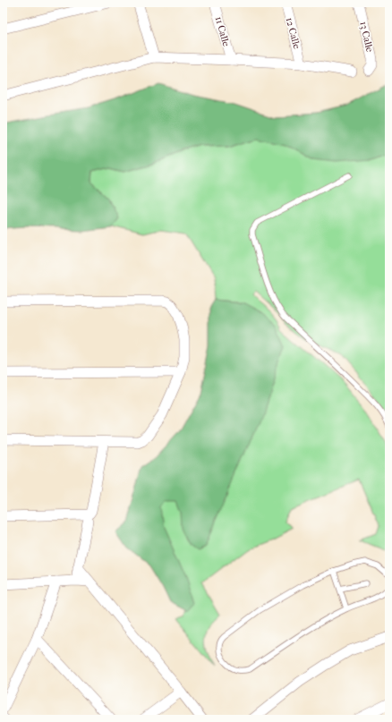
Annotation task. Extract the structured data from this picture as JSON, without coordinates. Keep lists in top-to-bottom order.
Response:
{
  "streets": {
    "street": ["11 Calle", "12 Calle", "13 Calle"]
  }
}
